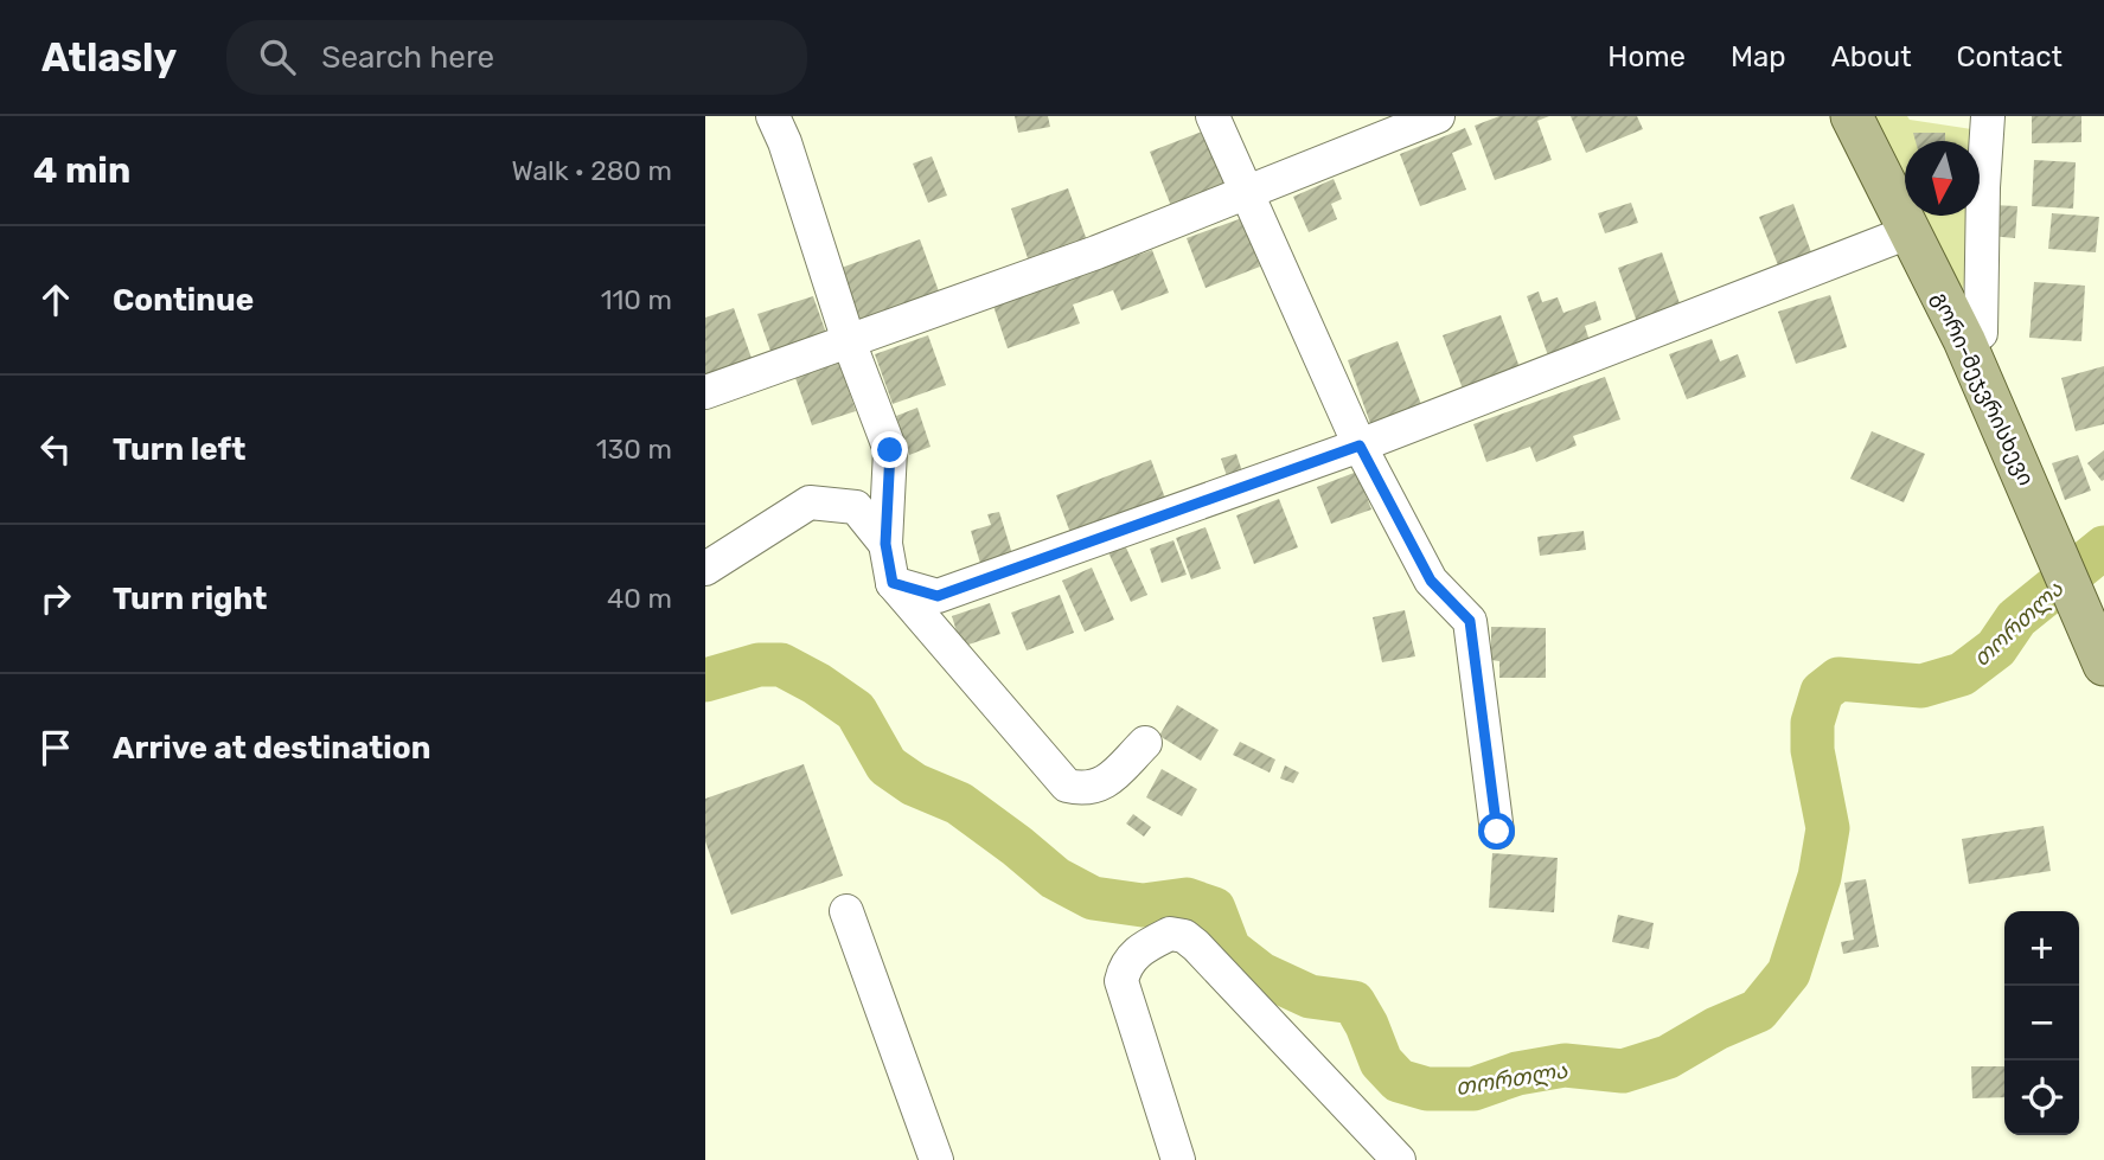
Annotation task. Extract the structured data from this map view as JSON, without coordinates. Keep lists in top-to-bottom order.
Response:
{
  "streets": {
    "main road": ["გორი-მეჯვრისხევი"]
  },
  "water": ["თორთლა"],
  "north": "bottom",
  "page": {
    "header": "Atlasly",
    "search": "Search here",
    "nav": [
      "Home",
      "Map",
      "About",
      "Contact"
    ],
    "heading": ["4 min", "Walk · 280 m"],
    "list": [
      ["Continue", "110 m"],
      ["Turn left", "130 m"],
      ["Turn right", "40 m"],
      "Arrive at destination"
    ],
    "map_buttons": ["+", "−"]
  }
}
